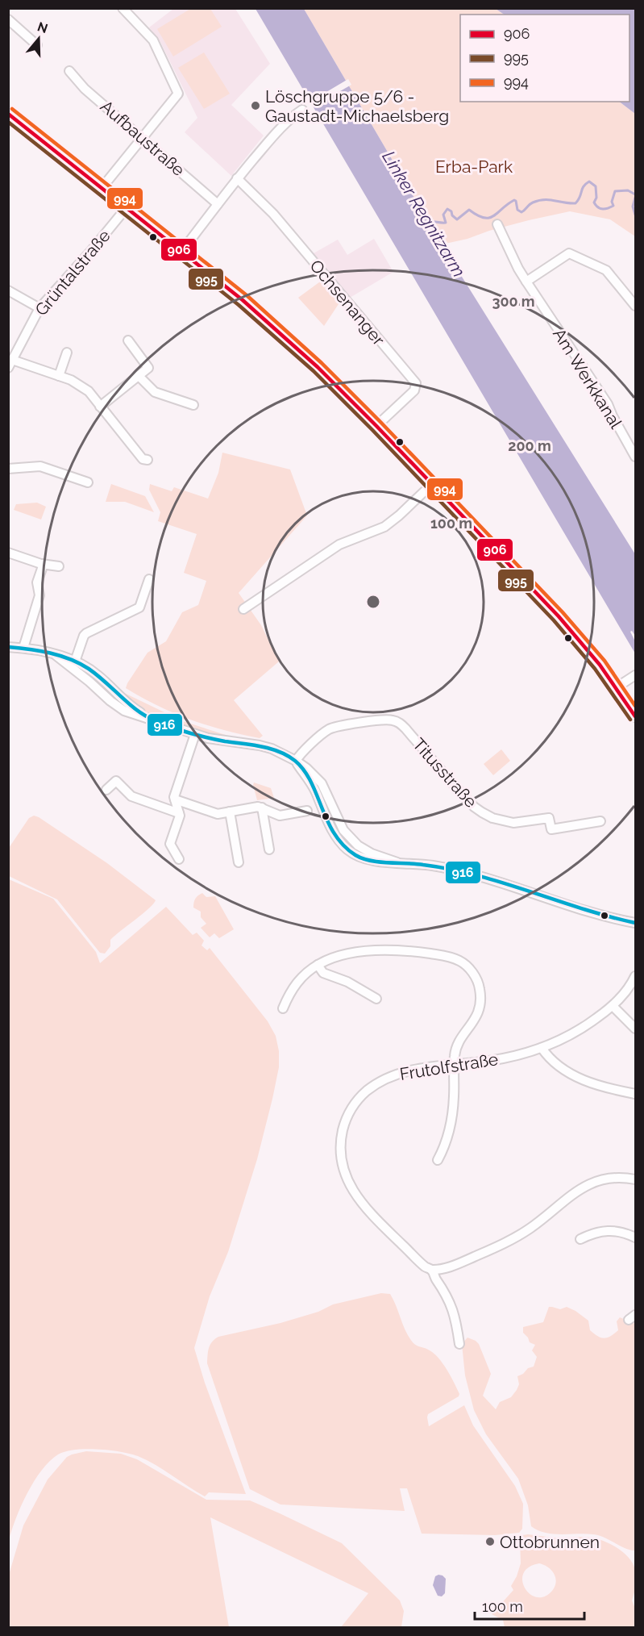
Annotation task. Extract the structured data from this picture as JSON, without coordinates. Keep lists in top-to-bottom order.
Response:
{
  "streets": {
    "street": [
      "Aufbaustraße",
      "Grüntalstraße",
      "Ochsenanger",
      "Am Werkkanal",
      "Titusstraße",
      "Frutolfstraße"
    ]
  },
  "water": ["Linker Regnitzarm"],
  "parks": ["Erba-Park"],
  "places": ["Löschgruppe 5/6 - Gaustadt-Michaelsberg", "Ottobrunnen"],
  "lines": [
    "transit line 994",
    "transit line 906",
    "transit line 995",
    "transit line 916"
  ],
  "legend": ["906", "995", "994"],
  "scale_bar": "100 m",
  "north": "top",
  "rings": ["300 m", "200 m", "100 m"]
}
